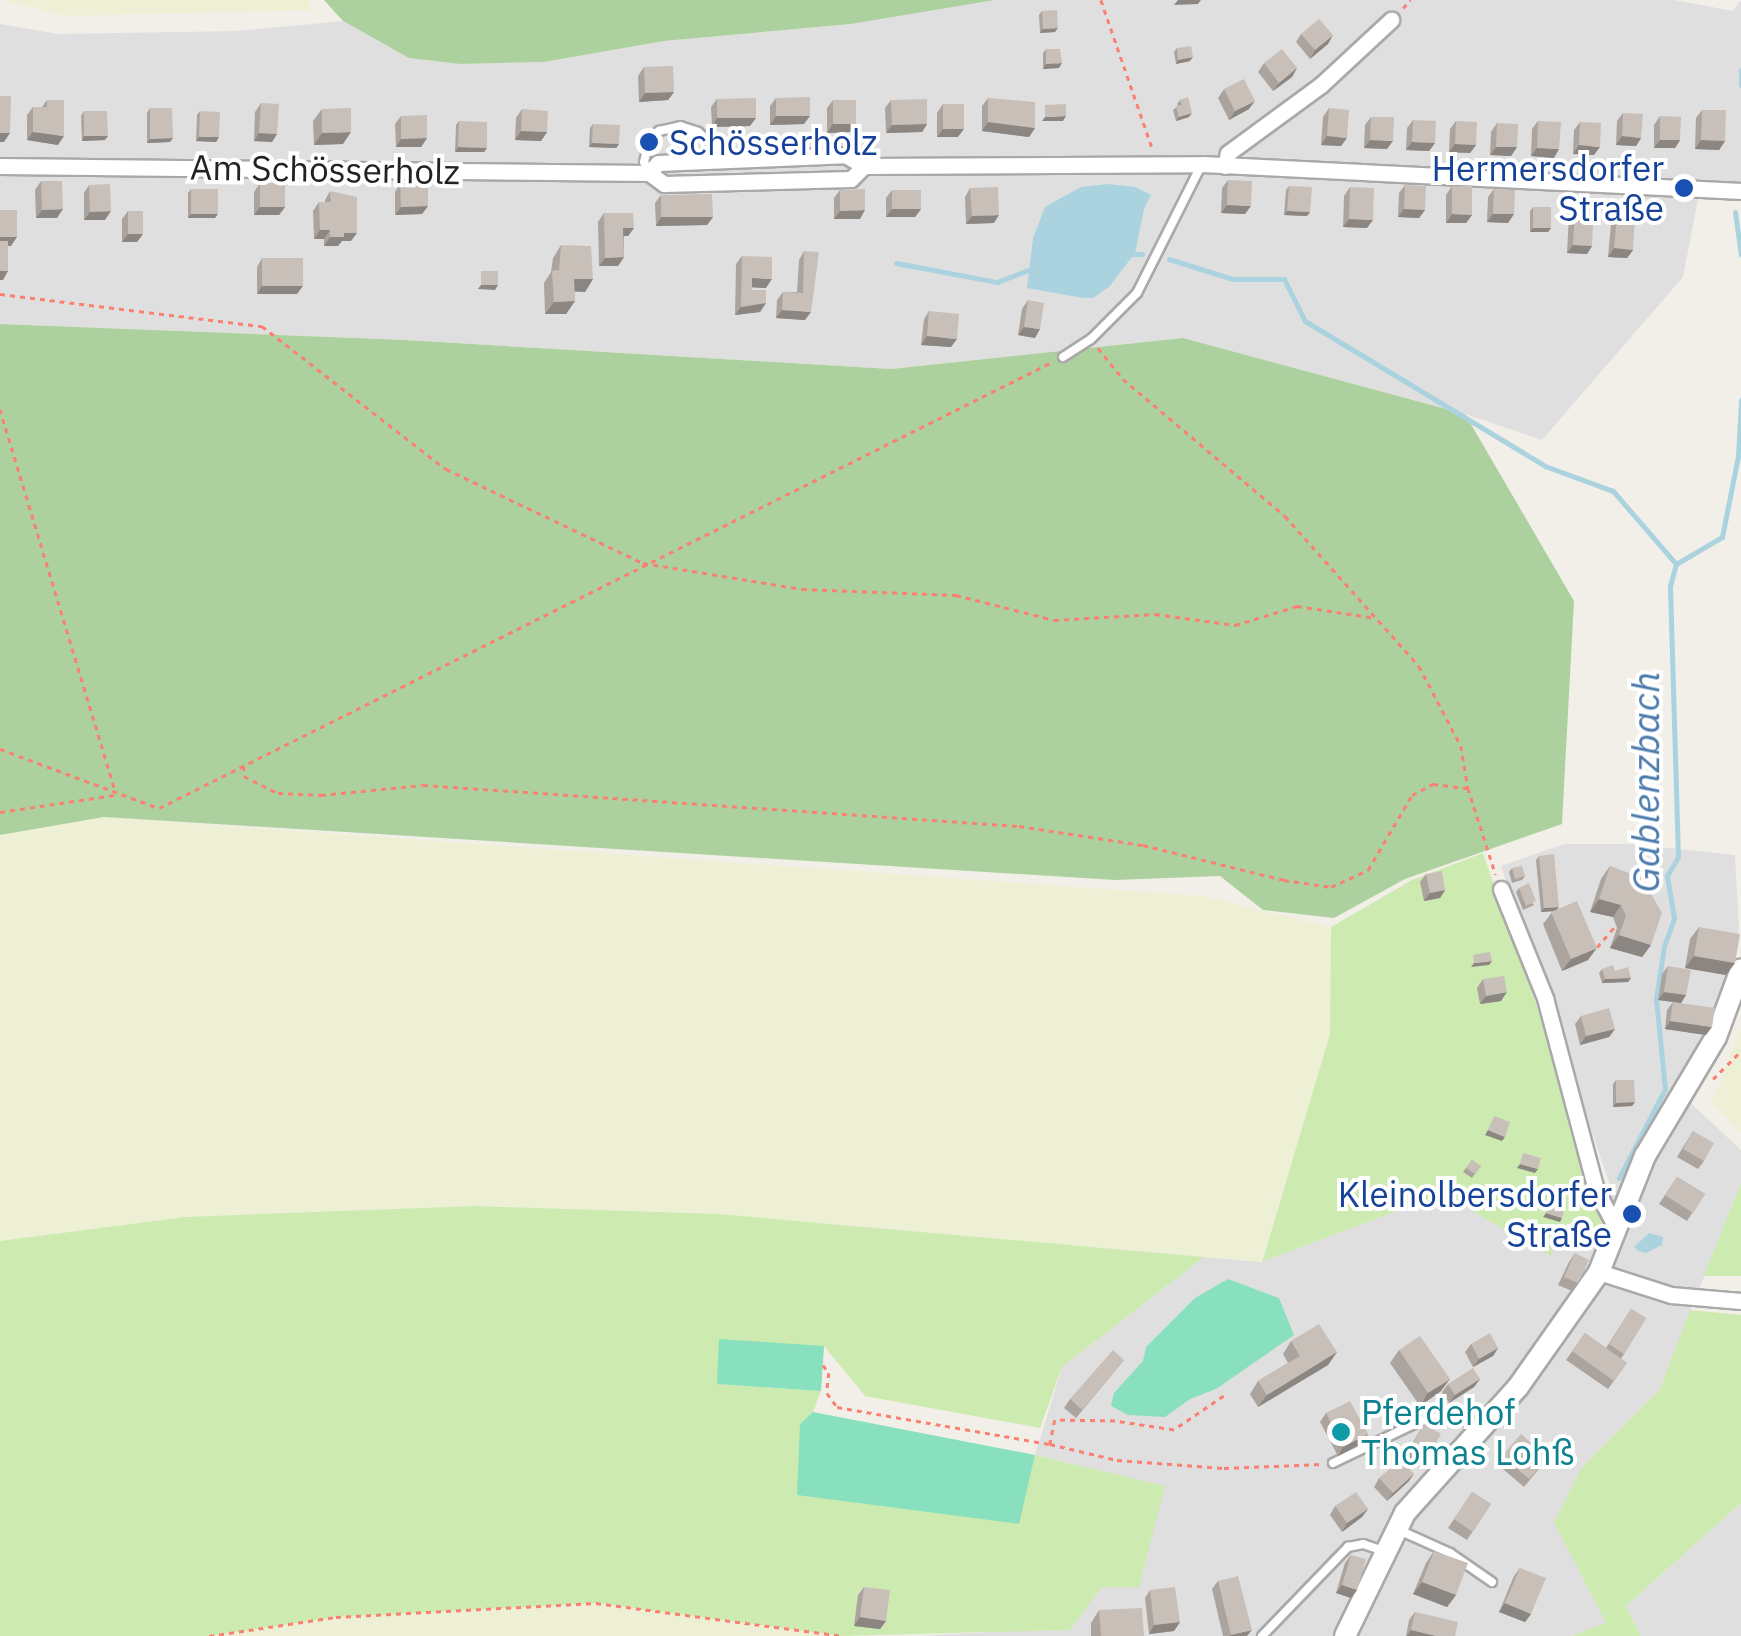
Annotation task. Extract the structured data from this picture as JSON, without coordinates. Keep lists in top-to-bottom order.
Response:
{
  "streets": {
    "street": ["Am Schösserholz"]
  },
  "water": ["Gablenzbach"],
  "places": [
    "Schösserholz",
    "Hermersdorfer Straße",
    "Kleinolbersdorfer Straße",
    "Pferdehof Thomas Lohß"
  ]
}
